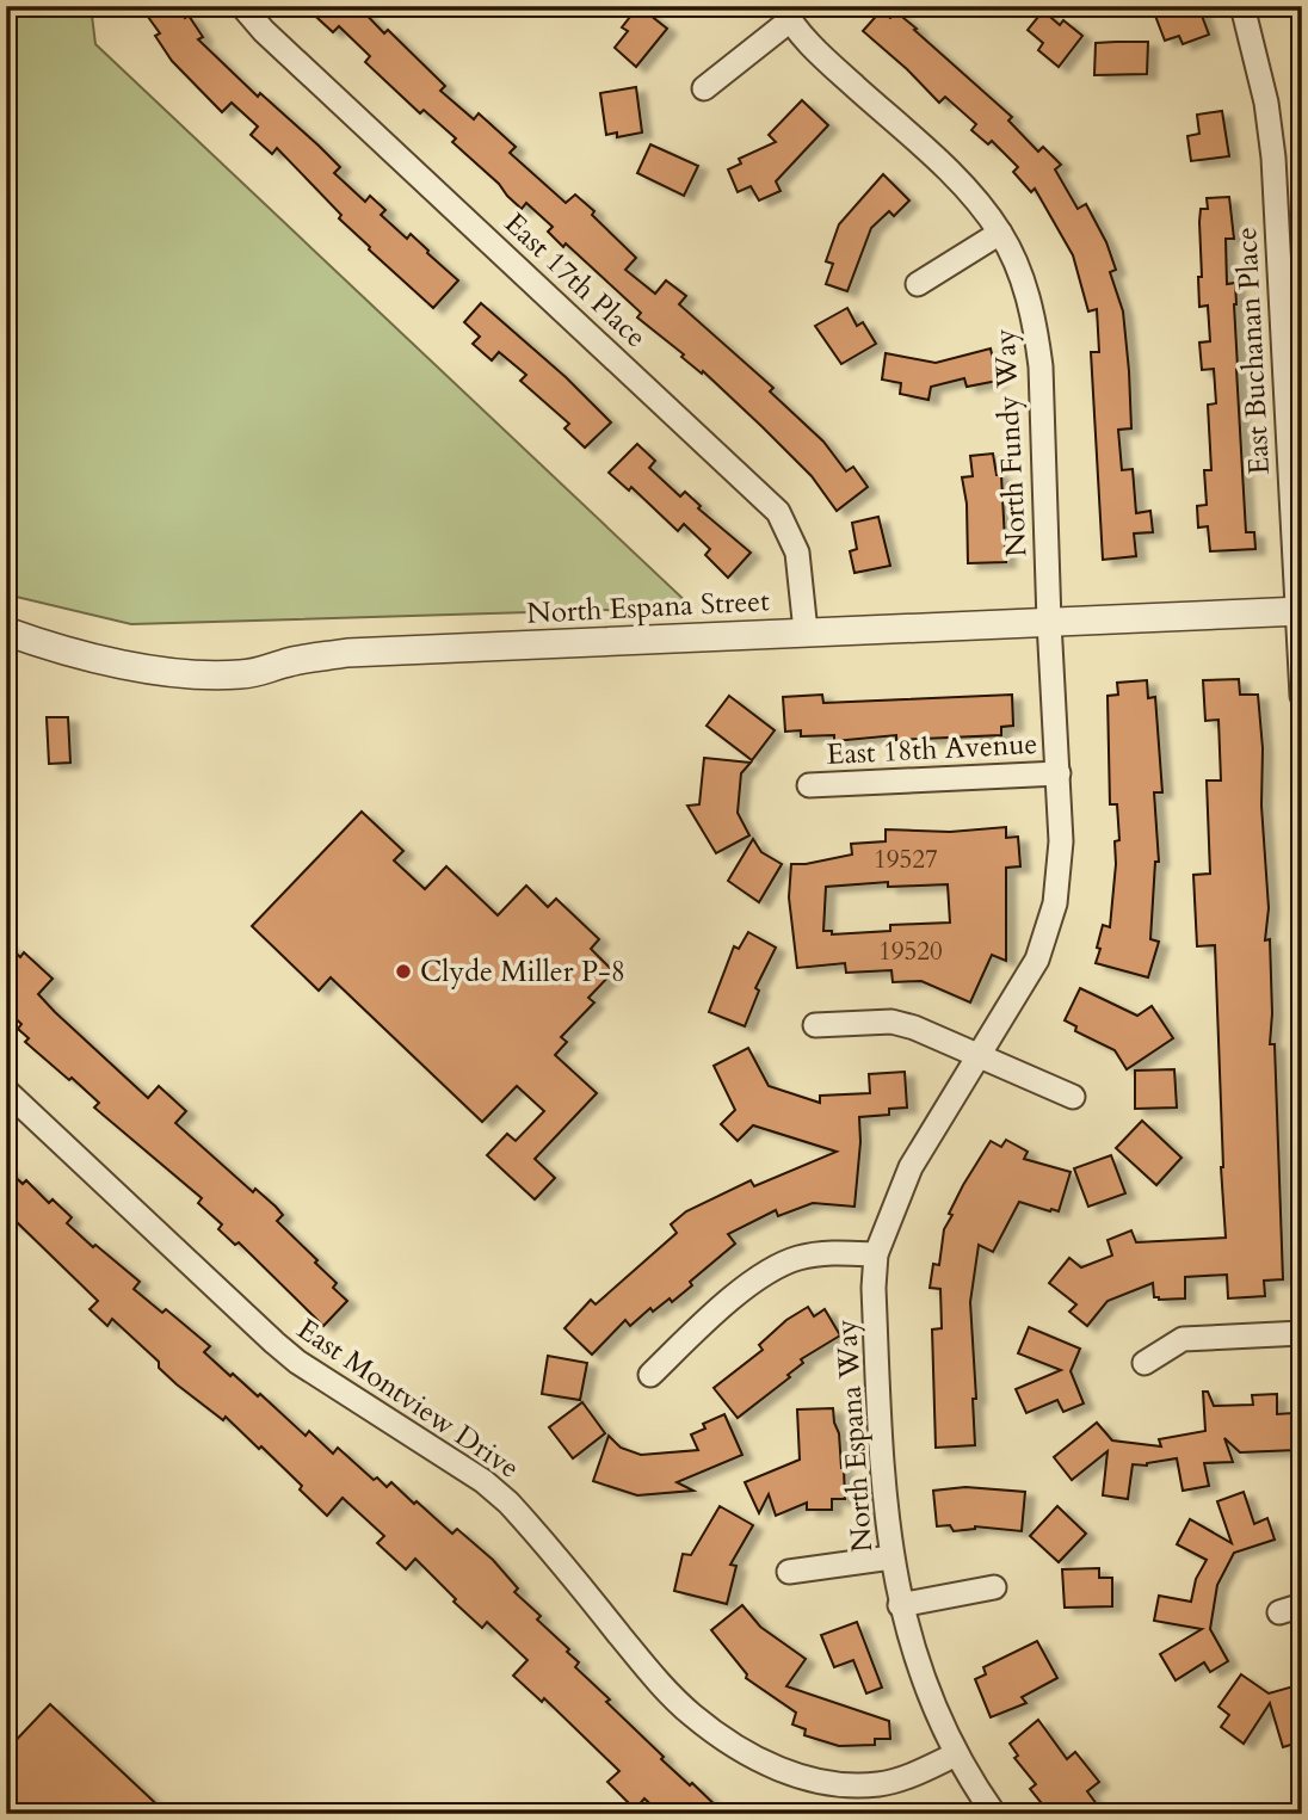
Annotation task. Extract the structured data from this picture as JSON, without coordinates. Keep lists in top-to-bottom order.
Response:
{
  "streets": {
    "street": [
      "East 17th Place",
      "East Buchanan Place",
      "North Fundy Way",
      "North Espana Street",
      "East 18th Avenue",
      "East Montview Drive",
      "North Espana Way"
    ]
  },
  "crossings": [
    ["East 17th Place", "North Espana Street"],
    ["East Buchanan Place", "North Espana Street"],
    ["North Fundy Way", "North Espana Street"],
    ["North Fundy Way", "North Espana Way"],
    ["North Espana Street", "North Espana Way"],
    ["East 18th Avenue", "North Espana Way"],
    ["East Montview Drive", "North Espana Way"]
  ],
  "places": ["Clyde Miller P-8"],
  "house_numbers": ["19527", "19520"]
}
